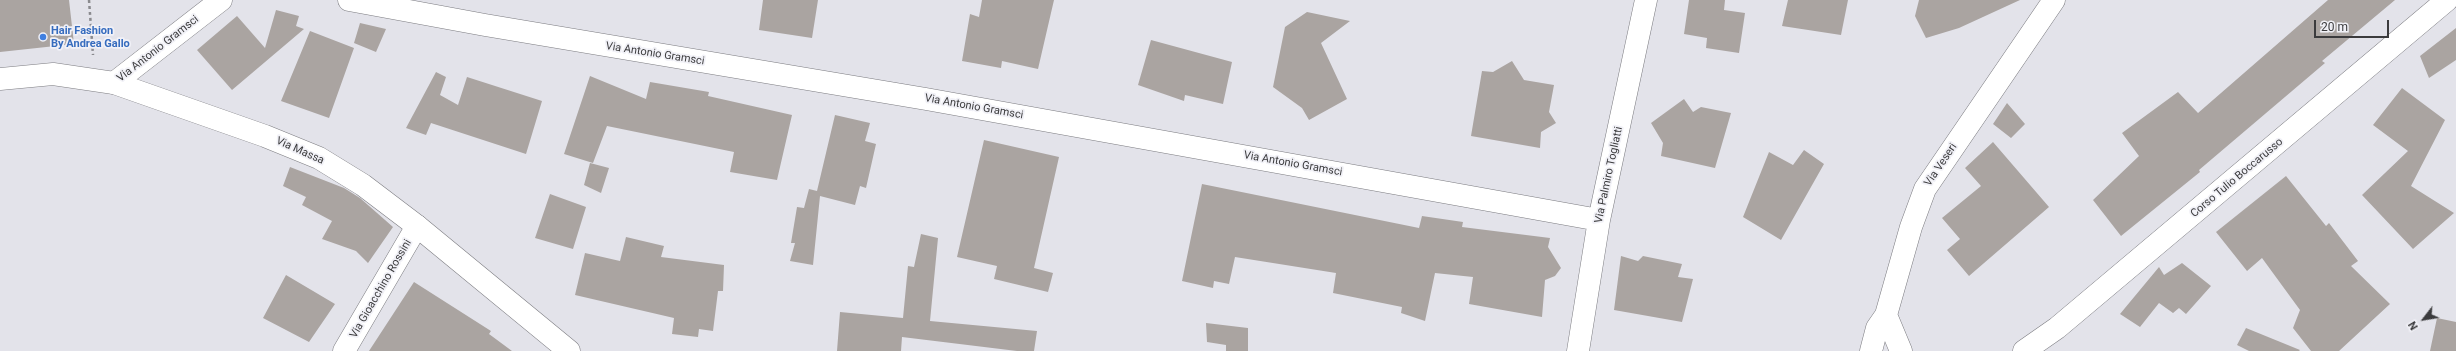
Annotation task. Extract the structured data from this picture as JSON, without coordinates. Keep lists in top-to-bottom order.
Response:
{
  "streets": {
    "street": [
      "Via Antonio Gramsci",
      "Via Massa",
      "Via Veseri",
      "Via Palmiro Togliatti",
      "Corso Tulio Boccarusso",
      "Via Gioacchino Rossini"
    ]
  },
  "crossings": [
    ["Via Antonio Gramsci", "Via Massa"],
    ["Via Antonio Gramsci", "Via Palmiro Togliatti"],
    ["Via Massa", "Via Gioacchino Rossini"]
  ],
  "places": ["Hair Fashion By Andrea Gallo"],
  "scale_bar": "20 m",
  "north": "bottom left"
}
